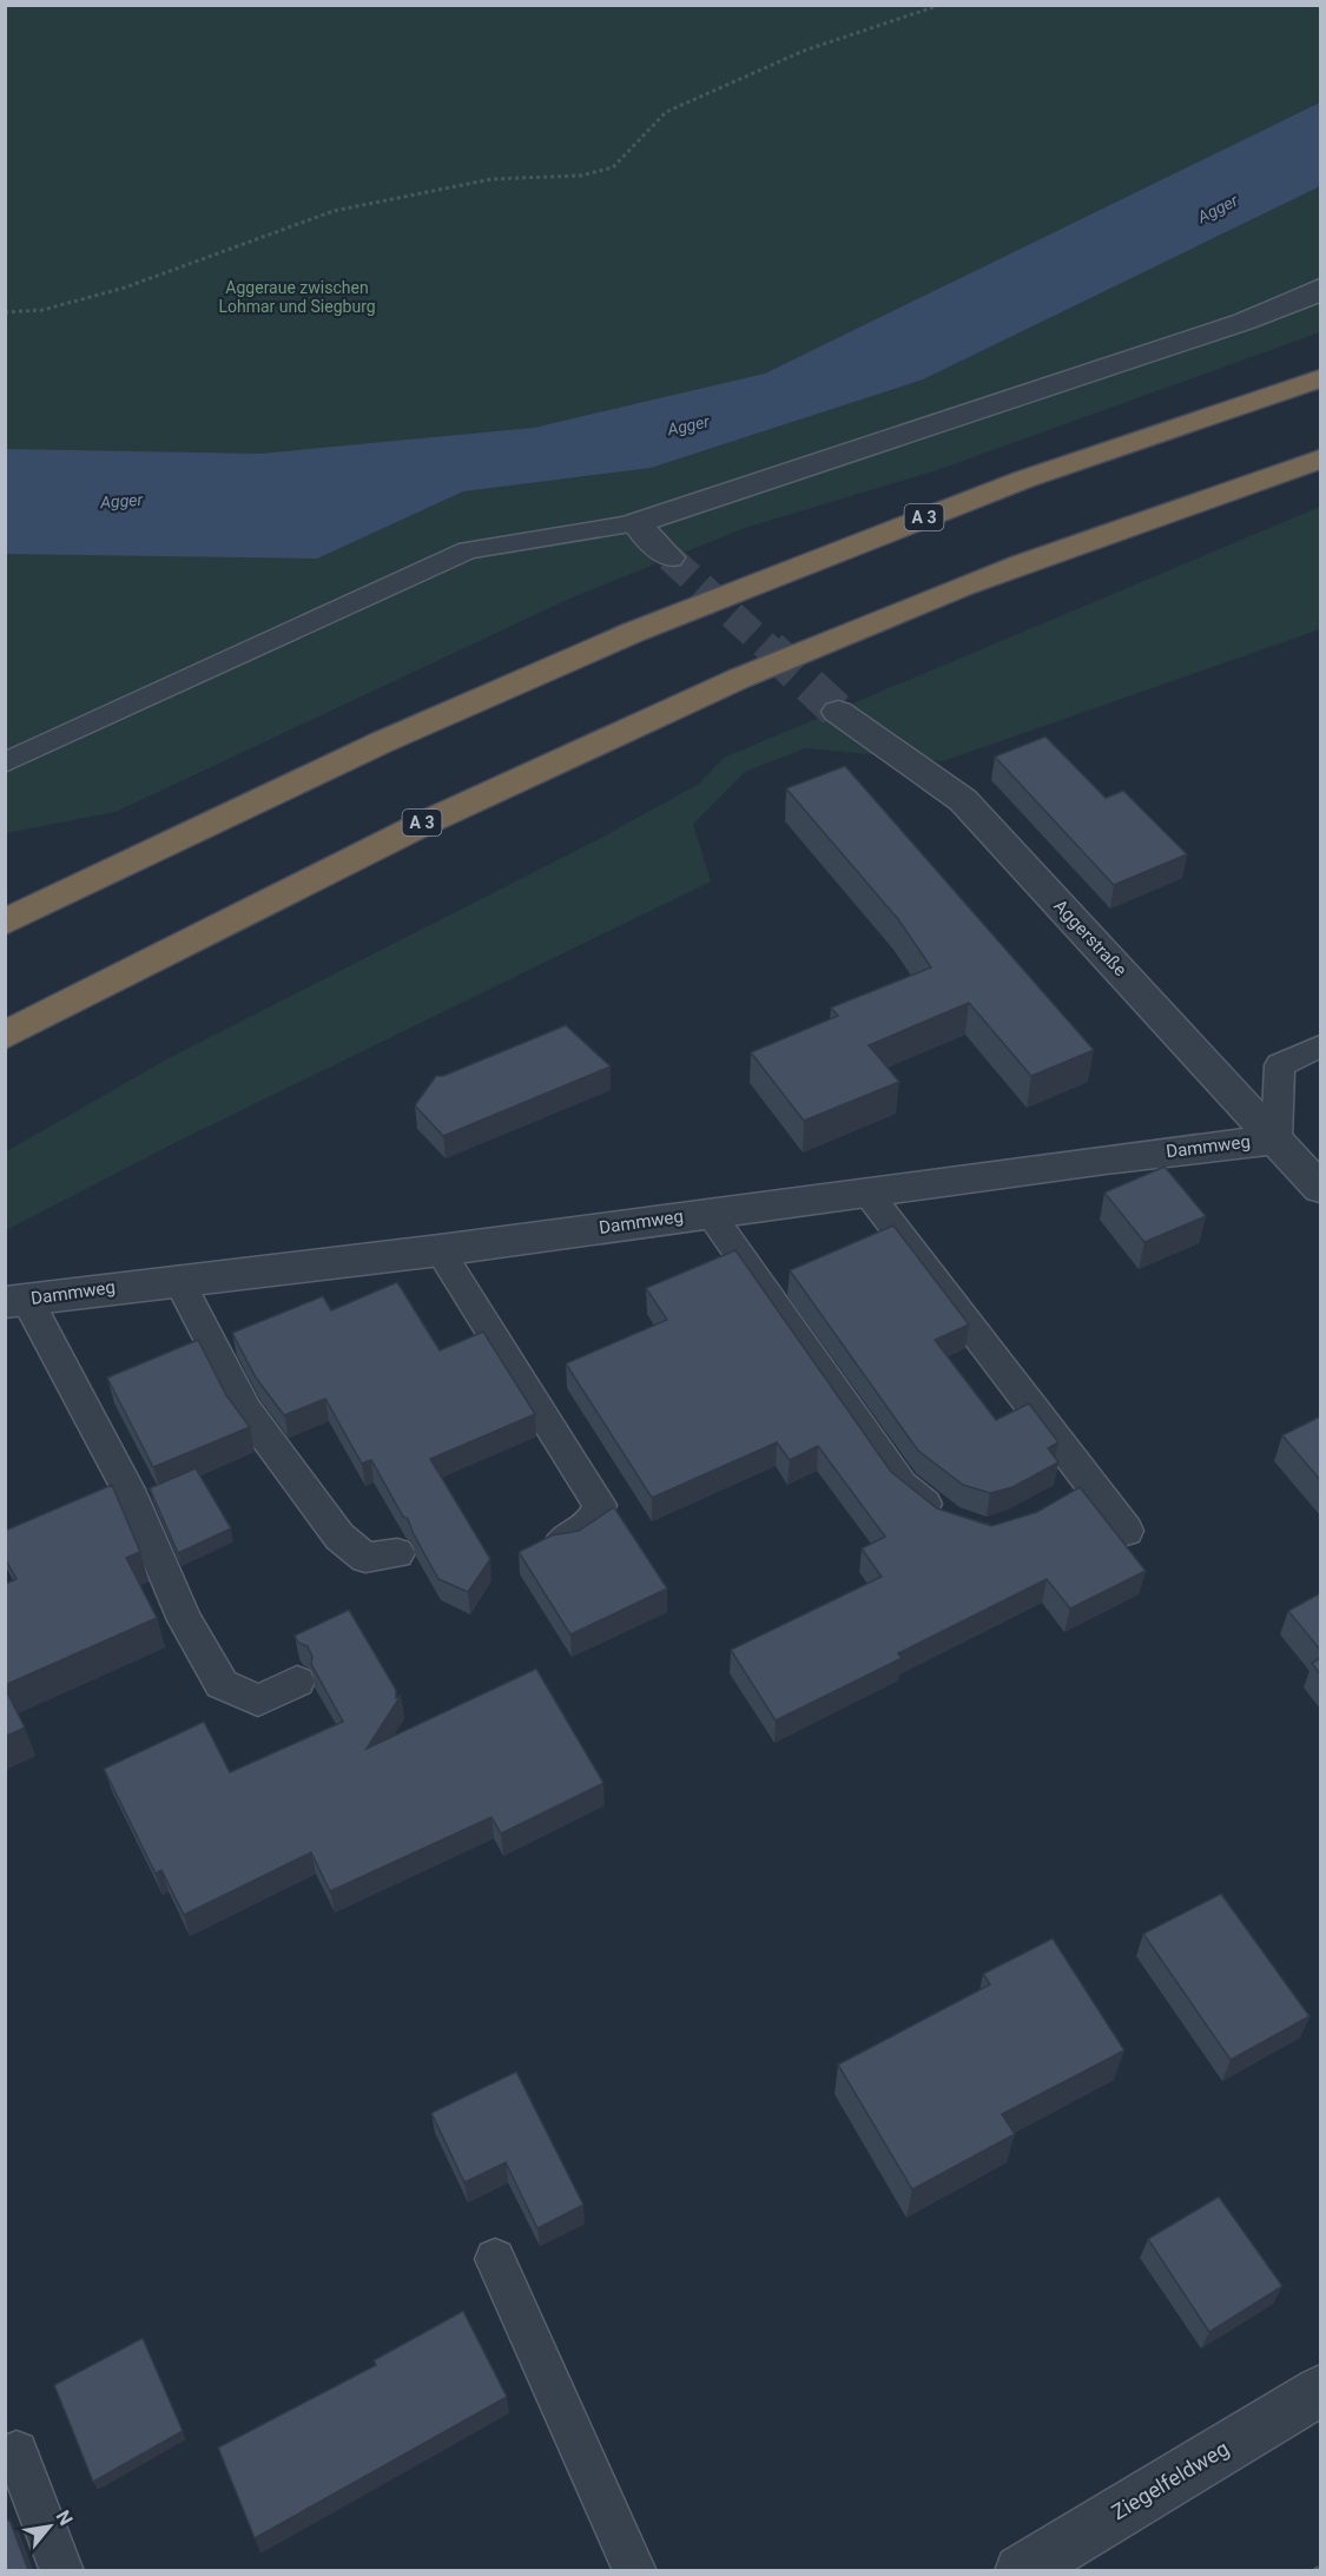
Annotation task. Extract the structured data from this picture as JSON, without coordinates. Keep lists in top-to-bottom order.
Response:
{
  "streets": {
    "highway": ["A 3"],
    "street": ["Aggerstraße", "Dammweg", "Ziegelfeldweg"]
  },
  "crossings": [
    ["Aggerstraße", "Dammweg"]
  ],
  "water": ["Agger"],
  "parks": ["Aggeraue zwischen Lohmar und Siegburg"],
  "north": "top right"
}
